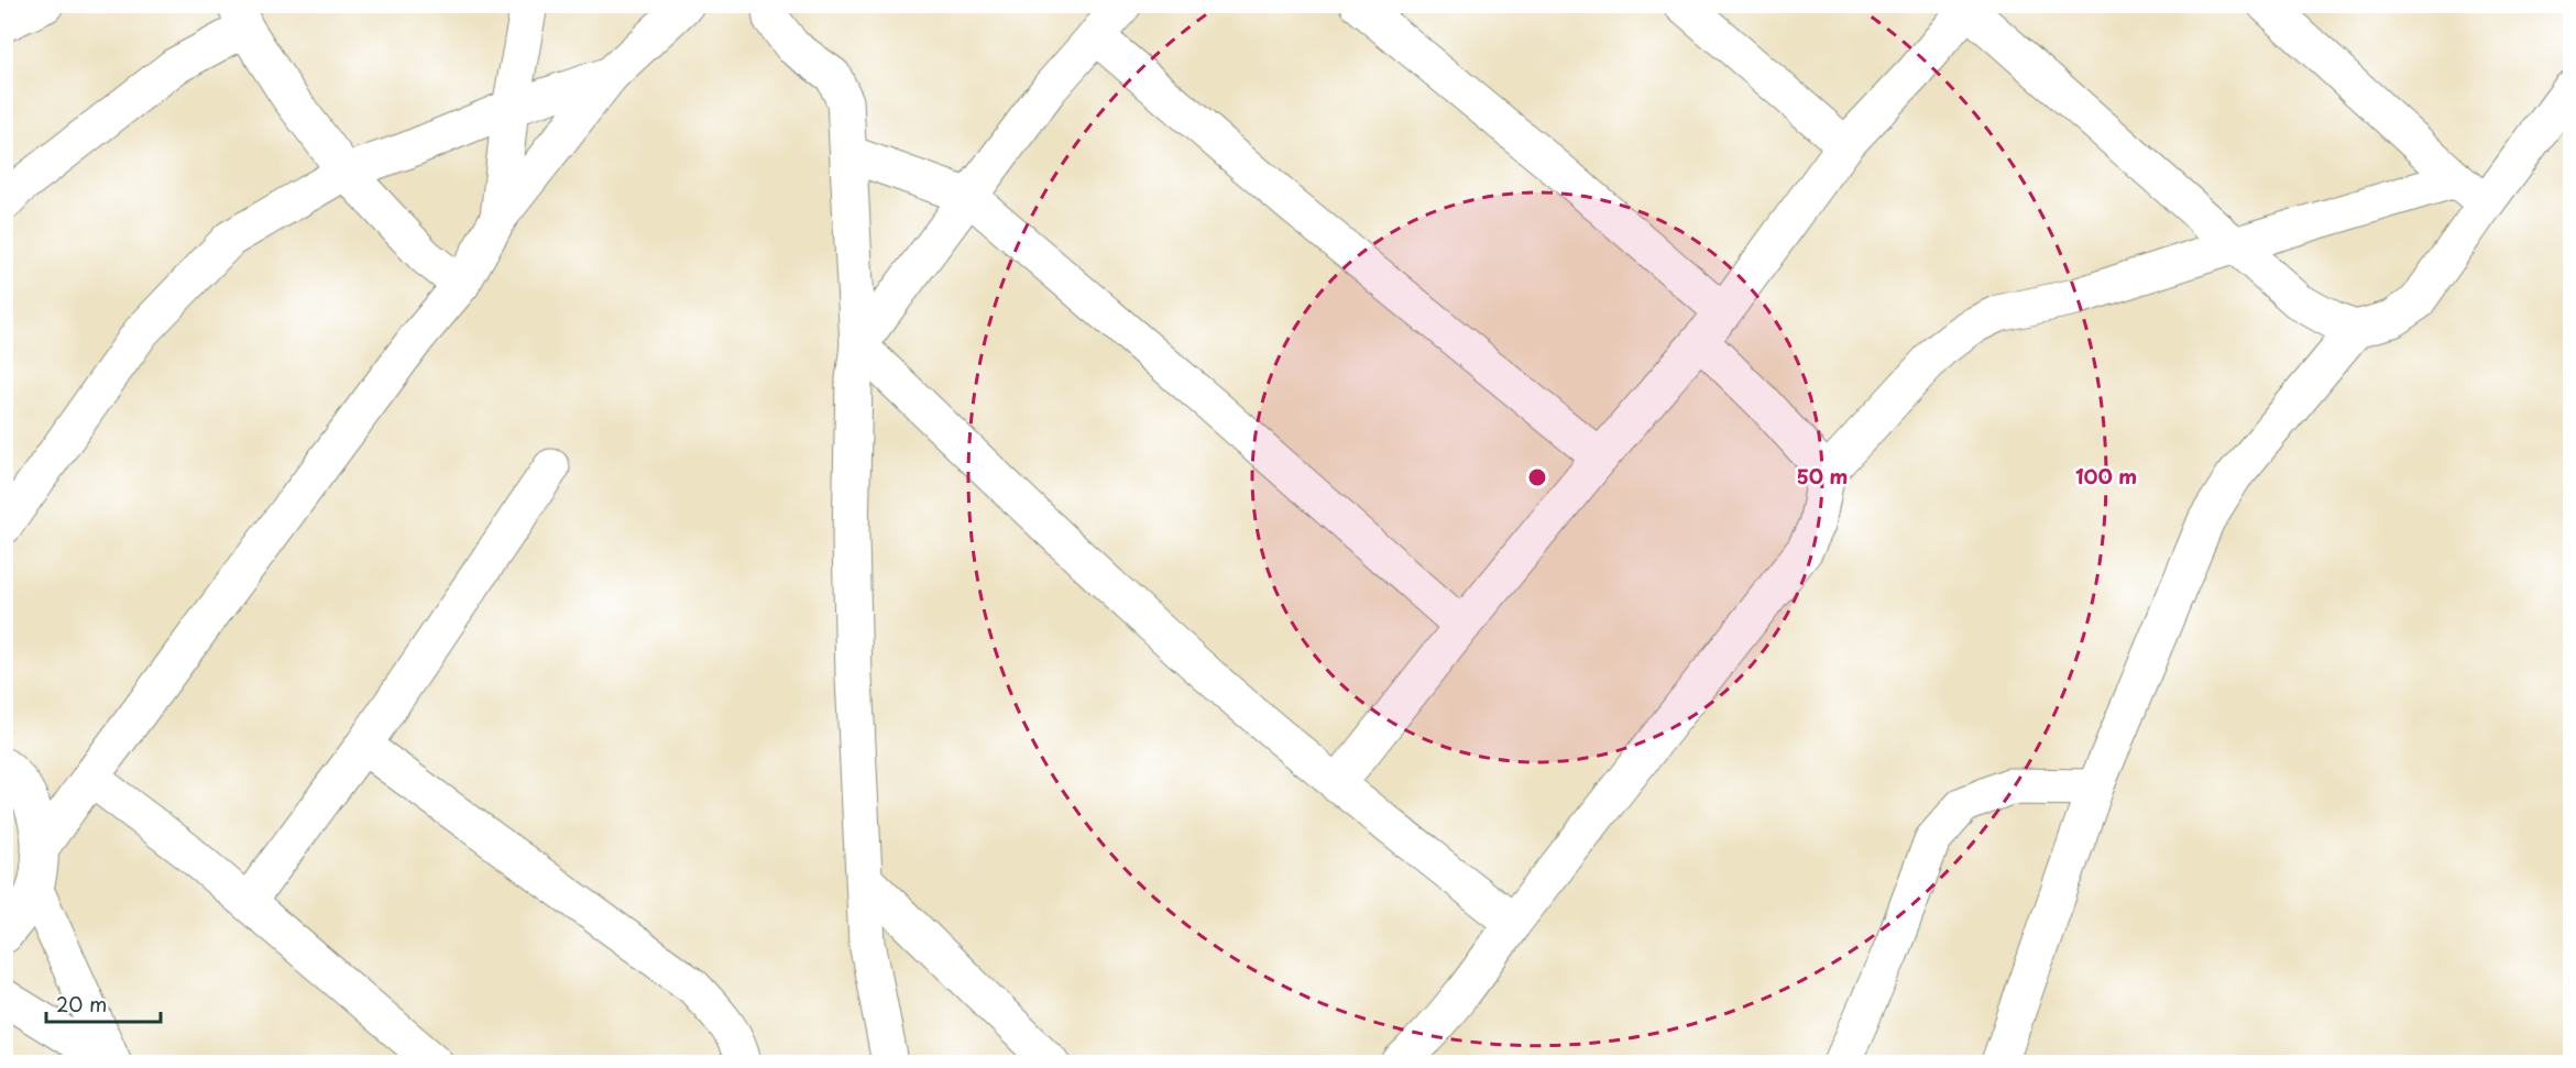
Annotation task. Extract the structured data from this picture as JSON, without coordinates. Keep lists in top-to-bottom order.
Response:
{
  "scale_bar": "20 m",
  "rings": ["50 m", "100 m"]
}
